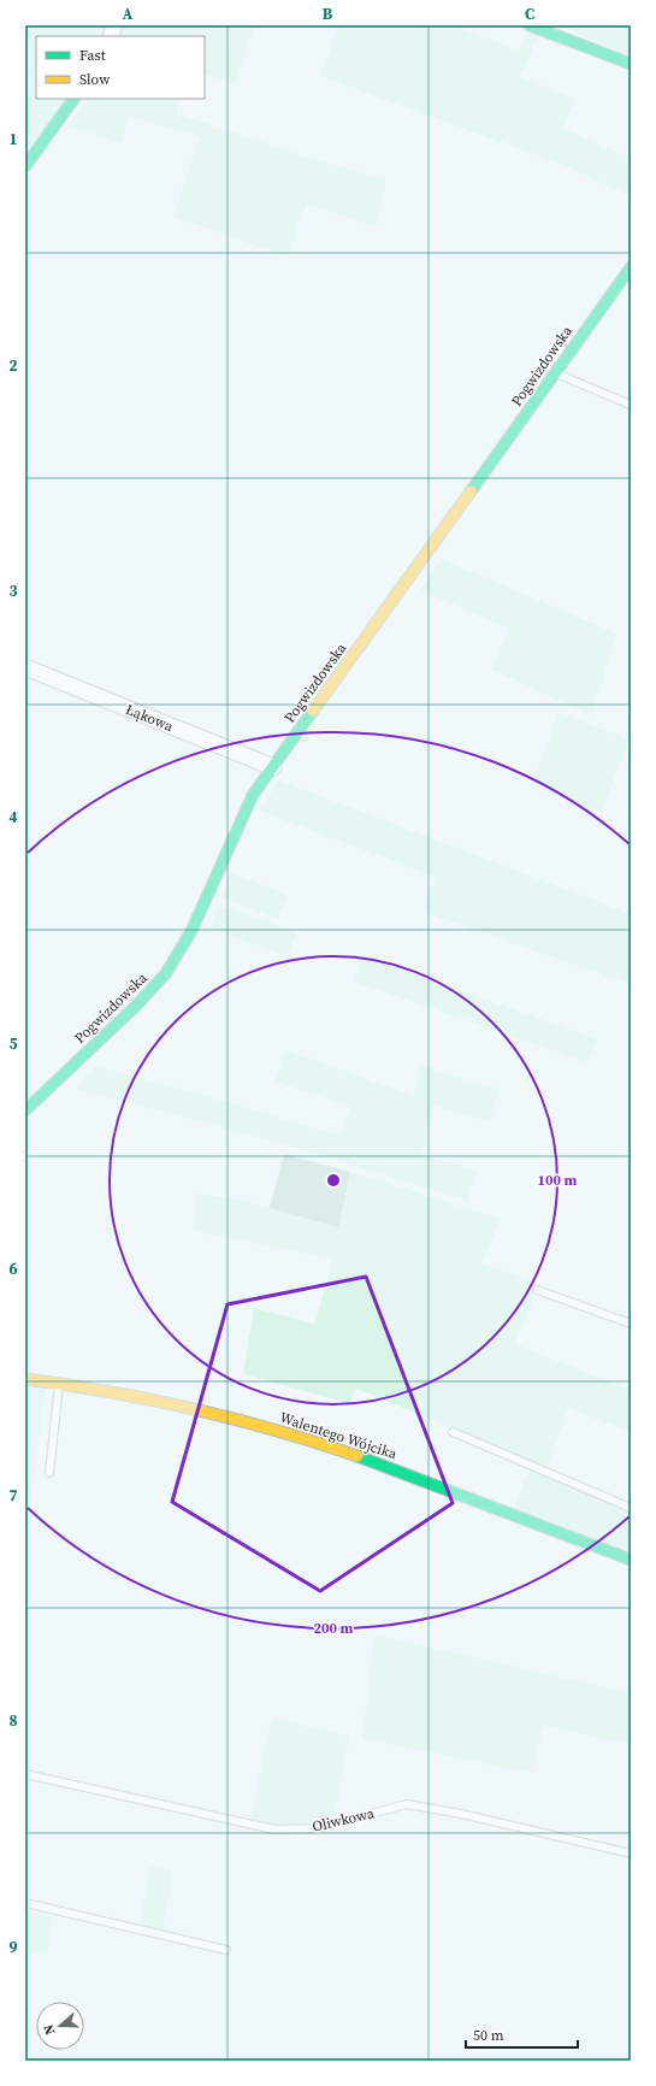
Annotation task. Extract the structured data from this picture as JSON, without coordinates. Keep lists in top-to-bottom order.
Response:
{
  "streets": {
    "street": ["Pogwizdowska", "Łąkowa", "Walentego Wójcika"],
    "lane": ["Oliwkowa"]
  },
  "crossings": [
    ["Pogwizdowska", "Łąkowa"]
  ],
  "legend": ["Fast", "Slow"],
  "scale_bar": "50 m",
  "north": "left",
  "grid": {
    "columns": ["A", "B", "C"],
    "rows": [
      "1",
      "2",
      "3",
      "4",
      "5",
      "6",
      "7",
      "8",
      "9"
    ]
  },
  "rings": ["100 m", "200 m"]
}
